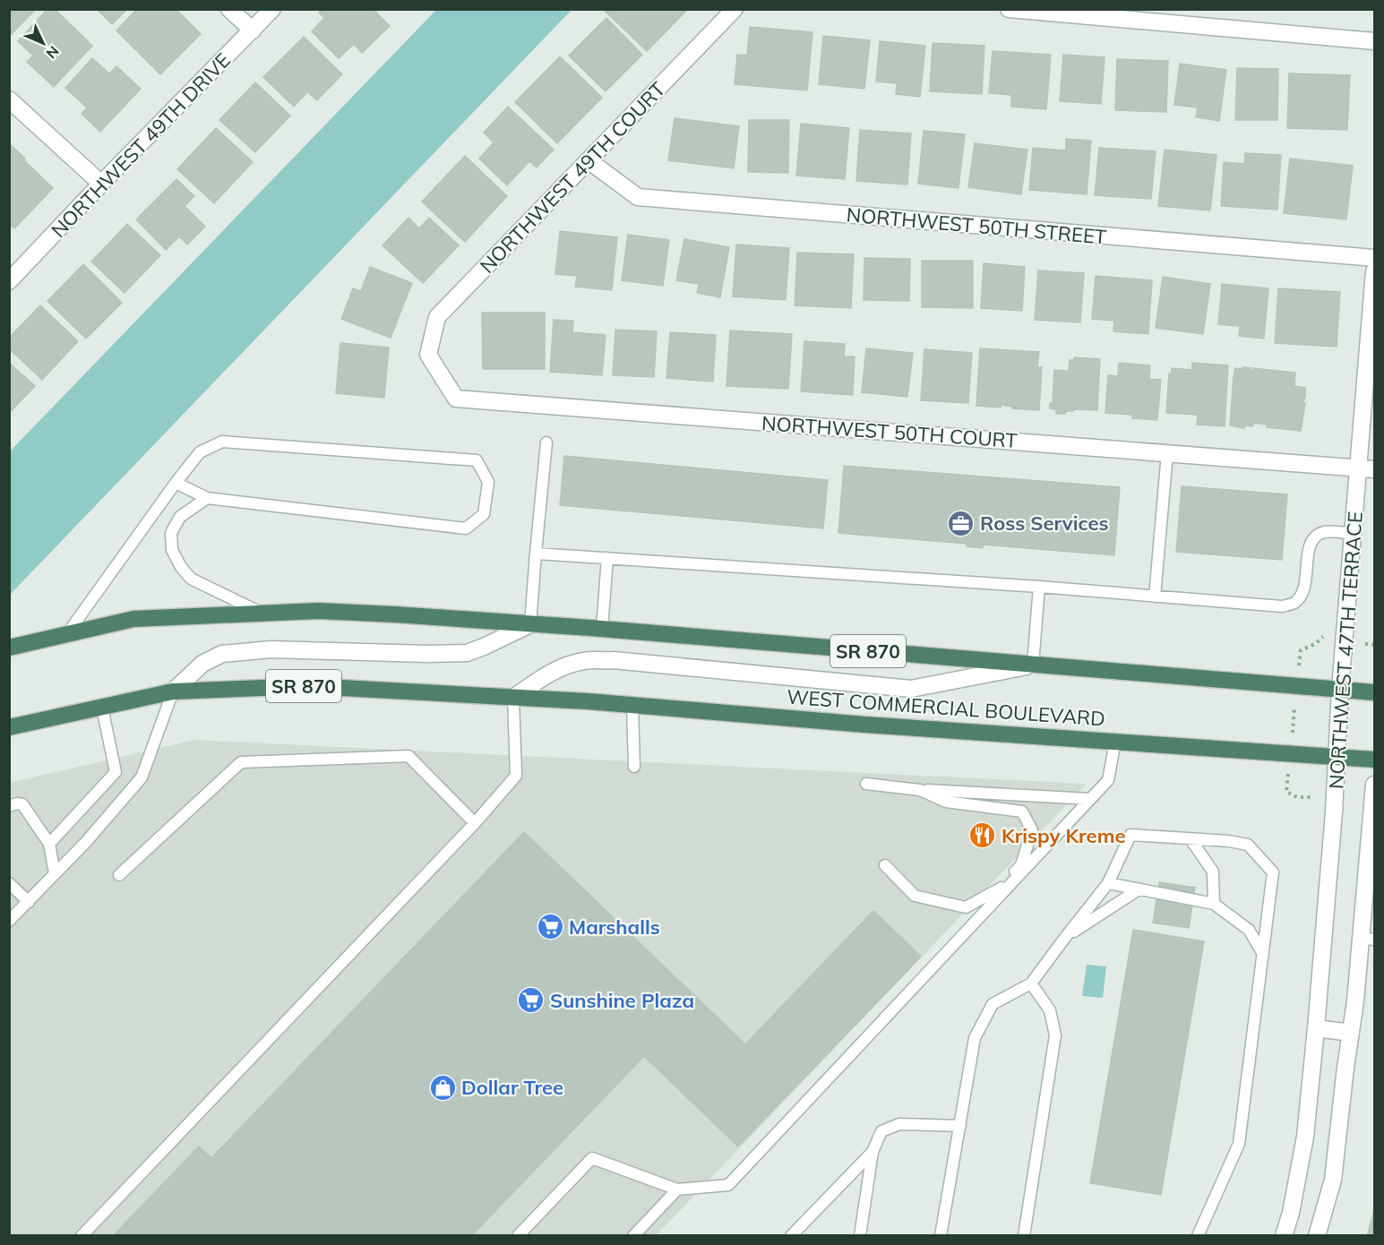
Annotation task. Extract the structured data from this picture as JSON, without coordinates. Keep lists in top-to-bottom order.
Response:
{
  "streets": {
    "highway": ["SR 870", "WEST COMMERCIAL BOULEVARD"],
    "street": [
      "NORTHWEST 49TH DRIVE",
      "NORTHWEST 49TH COURT",
      "NORTHWEST 50TH STREET",
      "NORTHWEST 50TH COURT",
      "NORTHWEST 47TH TERRACE"
    ]
  },
  "crossings": [
    ["NORTHWEST 49TH COURT", "NORTHWEST 50TH STREET"],
    ["NORTHWEST 49TH COURT", "NORTHWEST 50TH COURT"],
    ["NORTHWEST 50TH COURT", "NORTHWEST 47TH TERRACE"],
    ["NORTHWEST 47TH TERRACE", "WEST COMMERCIAL BOULEVARD"]
  ],
  "places": {
    "office": ["Ross Services"],
    "restaurant": ["Krispy Kreme"],
    "supermarket": ["Marshalls", "Sunshine Plaza"],
    "shop": ["Dollar Tree"]
  },
  "north": "bottom right"
}
